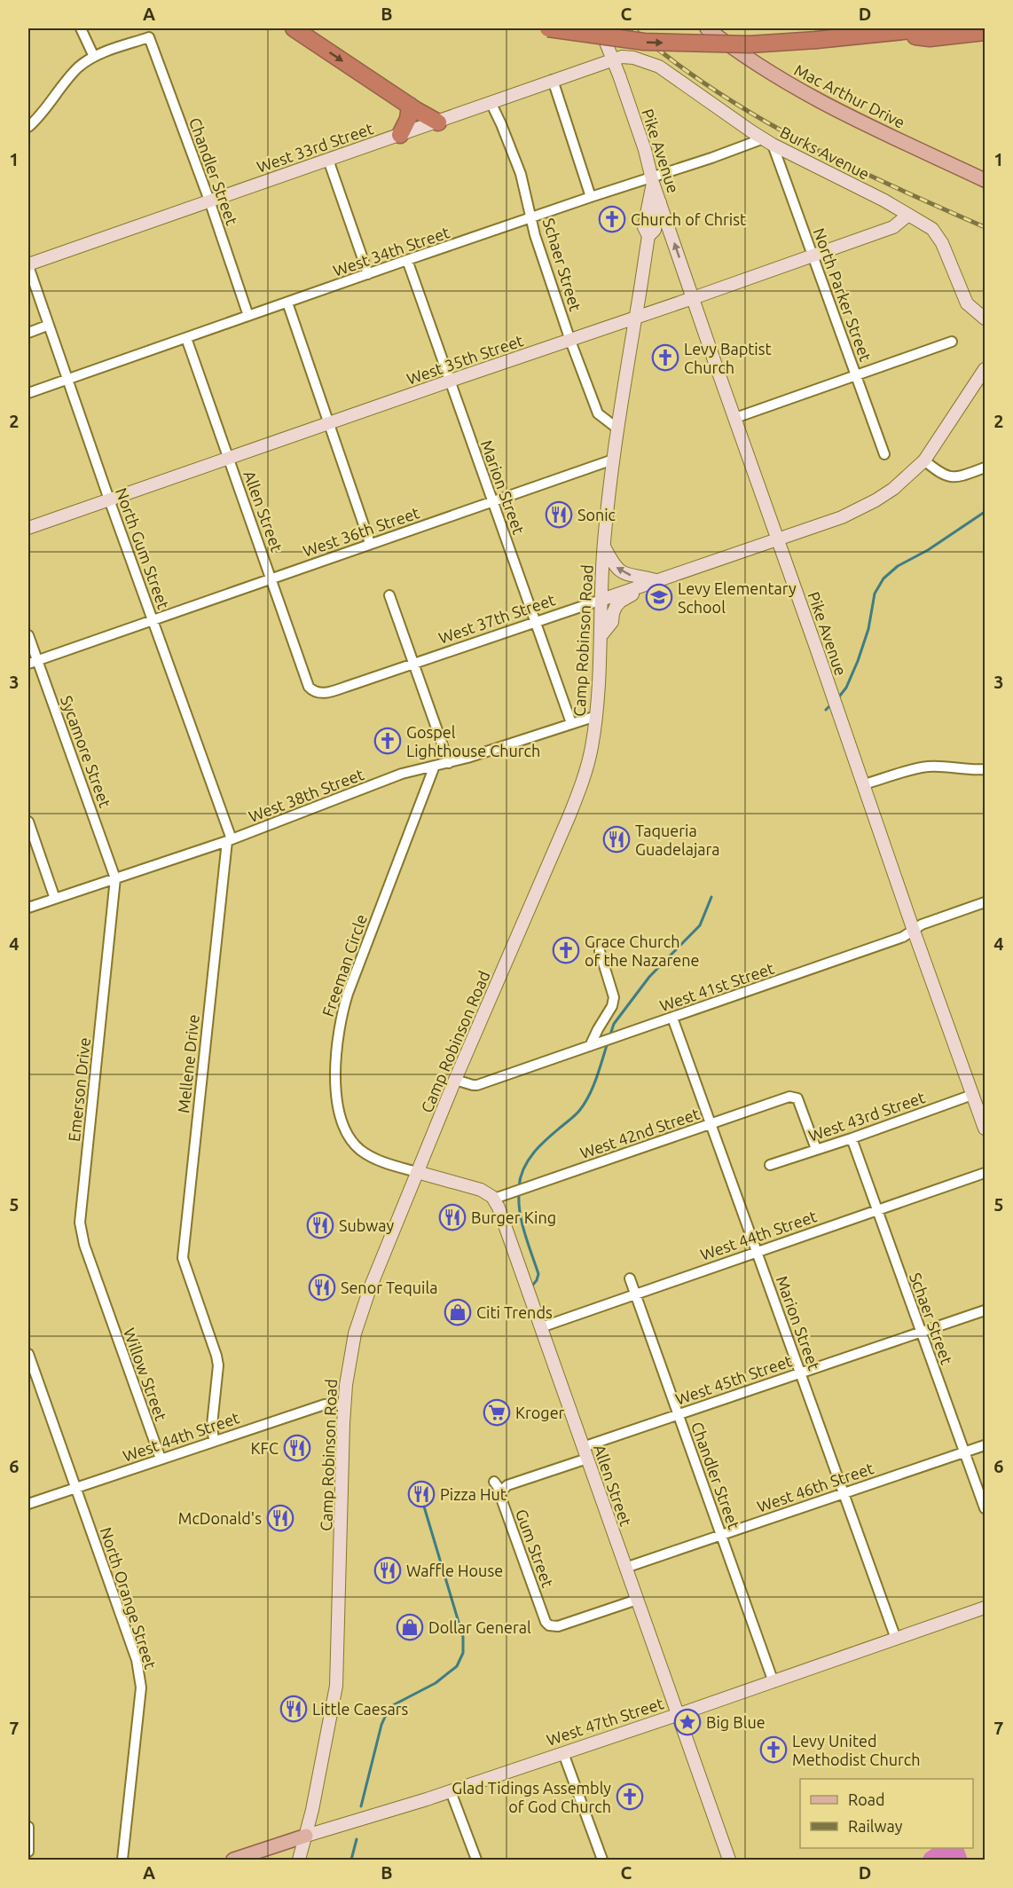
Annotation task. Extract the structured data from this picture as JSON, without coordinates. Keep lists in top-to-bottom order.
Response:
{
  "streets": {
    "main road": ["Mac Arthur Drive", "West 47th Street"],
    "street": [
      "West 33rd Street",
      "Pike Avenue",
      "Burks Avenue",
      "Chandler Street",
      "West 34th Street",
      "Schaer Street",
      "North Parker Street",
      "West 35th Street",
      "Marion Street",
      "Allen Street",
      "West 36th Street",
      "North Gum Street",
      "West 37th Street",
      "Camp Robinson Road",
      "Sycamore Street",
      "West 38th Street",
      "Freeman Circle",
      "West 41st Street",
      "Mellene Drive",
      "Emerson Drive",
      "West 43rd Street",
      "West 42nd Street",
      "West 44th Street",
      "Willow Street",
      "West 45th Street",
      "West 46th Street",
      "Gum Street",
      "North Orange Street"
    ]
  },
  "crossings": [
    ["West 33rd Street", "Pike Avenue"],
    ["West 33rd Street", "Burks Avenue"],
    ["West 33rd Street", "Chandler Street"],
    ["West 33rd Street", "Schaer Street"],
    ["West 33rd Street", "North Gum Street"],
    ["Pike Avenue", "Burks Avenue"],
    ["Pike Avenue", "West 34th Street"],
    ["Pike Avenue", "West 35th Street"],
    ["Pike Avenue", "West 37th Street"],
    ["Pike Avenue", "Camp Robinson Road"],
    ["Pike Avenue", "West 41st Street"],
    ["Pike Avenue", "West 43rd Street"],
    ["Burks Avenue", "West 34th Street"],
    ["Burks Avenue", "North Parker Street"],
    ["Burks Avenue", "West 35th Street"],
    ["Chandler Street", "West 34th Street"],
    ["Chandler Street", "West 44th Street"],
    ["Chandler Street", "West 45th Street"],
    ["Chandler Street", "West 46th Street"],
    ["Chandler Street", "West 47th Street"],
    ["West 34th Street", "Schaer Street"],
    ["West 34th Street", "North Parker Street"],
    ["West 34th Street", "Marion Street"],
    ["West 34th Street", "Allen Street"],
    ["West 34th Street", "North Gum Street"],
    ["West 34th Street", "Camp Robinson Road"],
    ["Schaer Street", "West 35th Street"],
    ["Schaer Street", "Camp Robinson Road"],
    ["Schaer Street", "West 43rd Street"],
    ["Schaer Street", "West 44th Street"],
    ["Schaer Street", "West 45th Street"],
    ["Schaer Street", "West 46th Street"],
    ["North Parker Street", "West 35th Street"],
    ["West 35th Street", "Marion Street"],
    ["West 35th Street", "Allen Street"],
    ["West 35th Street", "North Gum Street"],
    ["West 35th Street", "Camp Robinson Road"],
    ["Marion Street", "West 36th Street"],
    ["Marion Street", "West 37th Street"],
    ["Marion Street", "West 38th Street"],
    ["Marion Street", "West 41st Street"],
    ["Marion Street", "West 42nd Street"],
    ["Marion Street", "West 44th Street"],
    ["Marion Street", "West 45th Street"],
    ["Marion Street", "West 46th Street"],
    ["Marion Street", "West 47th Street"],
    ["Allen Street", "West 36th Street"],
    ["Allen Street", "West 37th Street"],
    ["Allen Street", "West 42nd Street"],
    ["Allen Street", "West 44th Street"],
    ["Allen Street", "West 45th Street"],
    ["Allen Street", "West 46th Street"],
    ["Allen Street", "Gum Street"],
    ["Allen Street", "West 47th Street"],
    ["West 36th Street", "North Gum Street"],
    ["West 36th Street", "Camp Robinson Road"],
    ["West 36th Street", "Sycamore Street"],
    ["North Gum Street", "West 38th Street"],
    ["North Gum Street", "Mellene Drive"],
    ["West 37th Street", "Camp Robinson Road"],
    ["Camp Robinson Road", "West 38th Street"],
    ["Camp Robinson Road", "Freeman Circle"],
    ["Camp Robinson Road", "West 41st Street"],
    ["Camp Robinson Road", "West 44th Street"],
    ["Camp Robinson Road", "West 47th Street"],
    ["Sycamore Street", "West 38th Street"],
    ["Sycamore Street", "Emerson Drive"],
    ["West 38th Street", "Freeman Circle"],
    ["West 38th Street", "Mellene Drive"],
    ["West 38th Street", "Emerson Drive"],
    ["Mellene Drive", "West 44th Street"],
    ["Emerson Drive", "Willow Street"],
    ["West 43rd Street", "West 42nd Street"],
    ["West 44th Street", "Willow Street"],
    ["West 44th Street", "North Orange Street"]
  ],
  "places": {
    "church": [
      "Church of Christ",
      "Levy Baptist Church",
      "Gospel Lighthouse Church",
      "Grace Church of the Nazarene",
      "Levy United Methodist Church",
      "Glad Tidings Assembly of God Church"
    ],
    "restaurant": [
      "Sonic",
      "Taqueria Guadelajara",
      "Burger King",
      "Subway",
      "Senor Tequila",
      "KFC",
      "Pizza Hut",
      "McDonald's",
      "Waffle House",
      "Little Caesars"
    ],
    "school or university": ["Levy Elementary School"],
    "shop": ["Citi Trends", "Dollar General"],
    "supermarket": ["Kroger"],
    "place": ["Big Blue"]
  },
  "legend": ["Road", "Railway"],
  "grid": {
    "columns": [
      "A",
      "B",
      "C",
      "D"
    ],
    "rows": [
      "1",
      "2",
      "3",
      "4",
      "5",
      "6",
      "7"
    ]
  }
}
